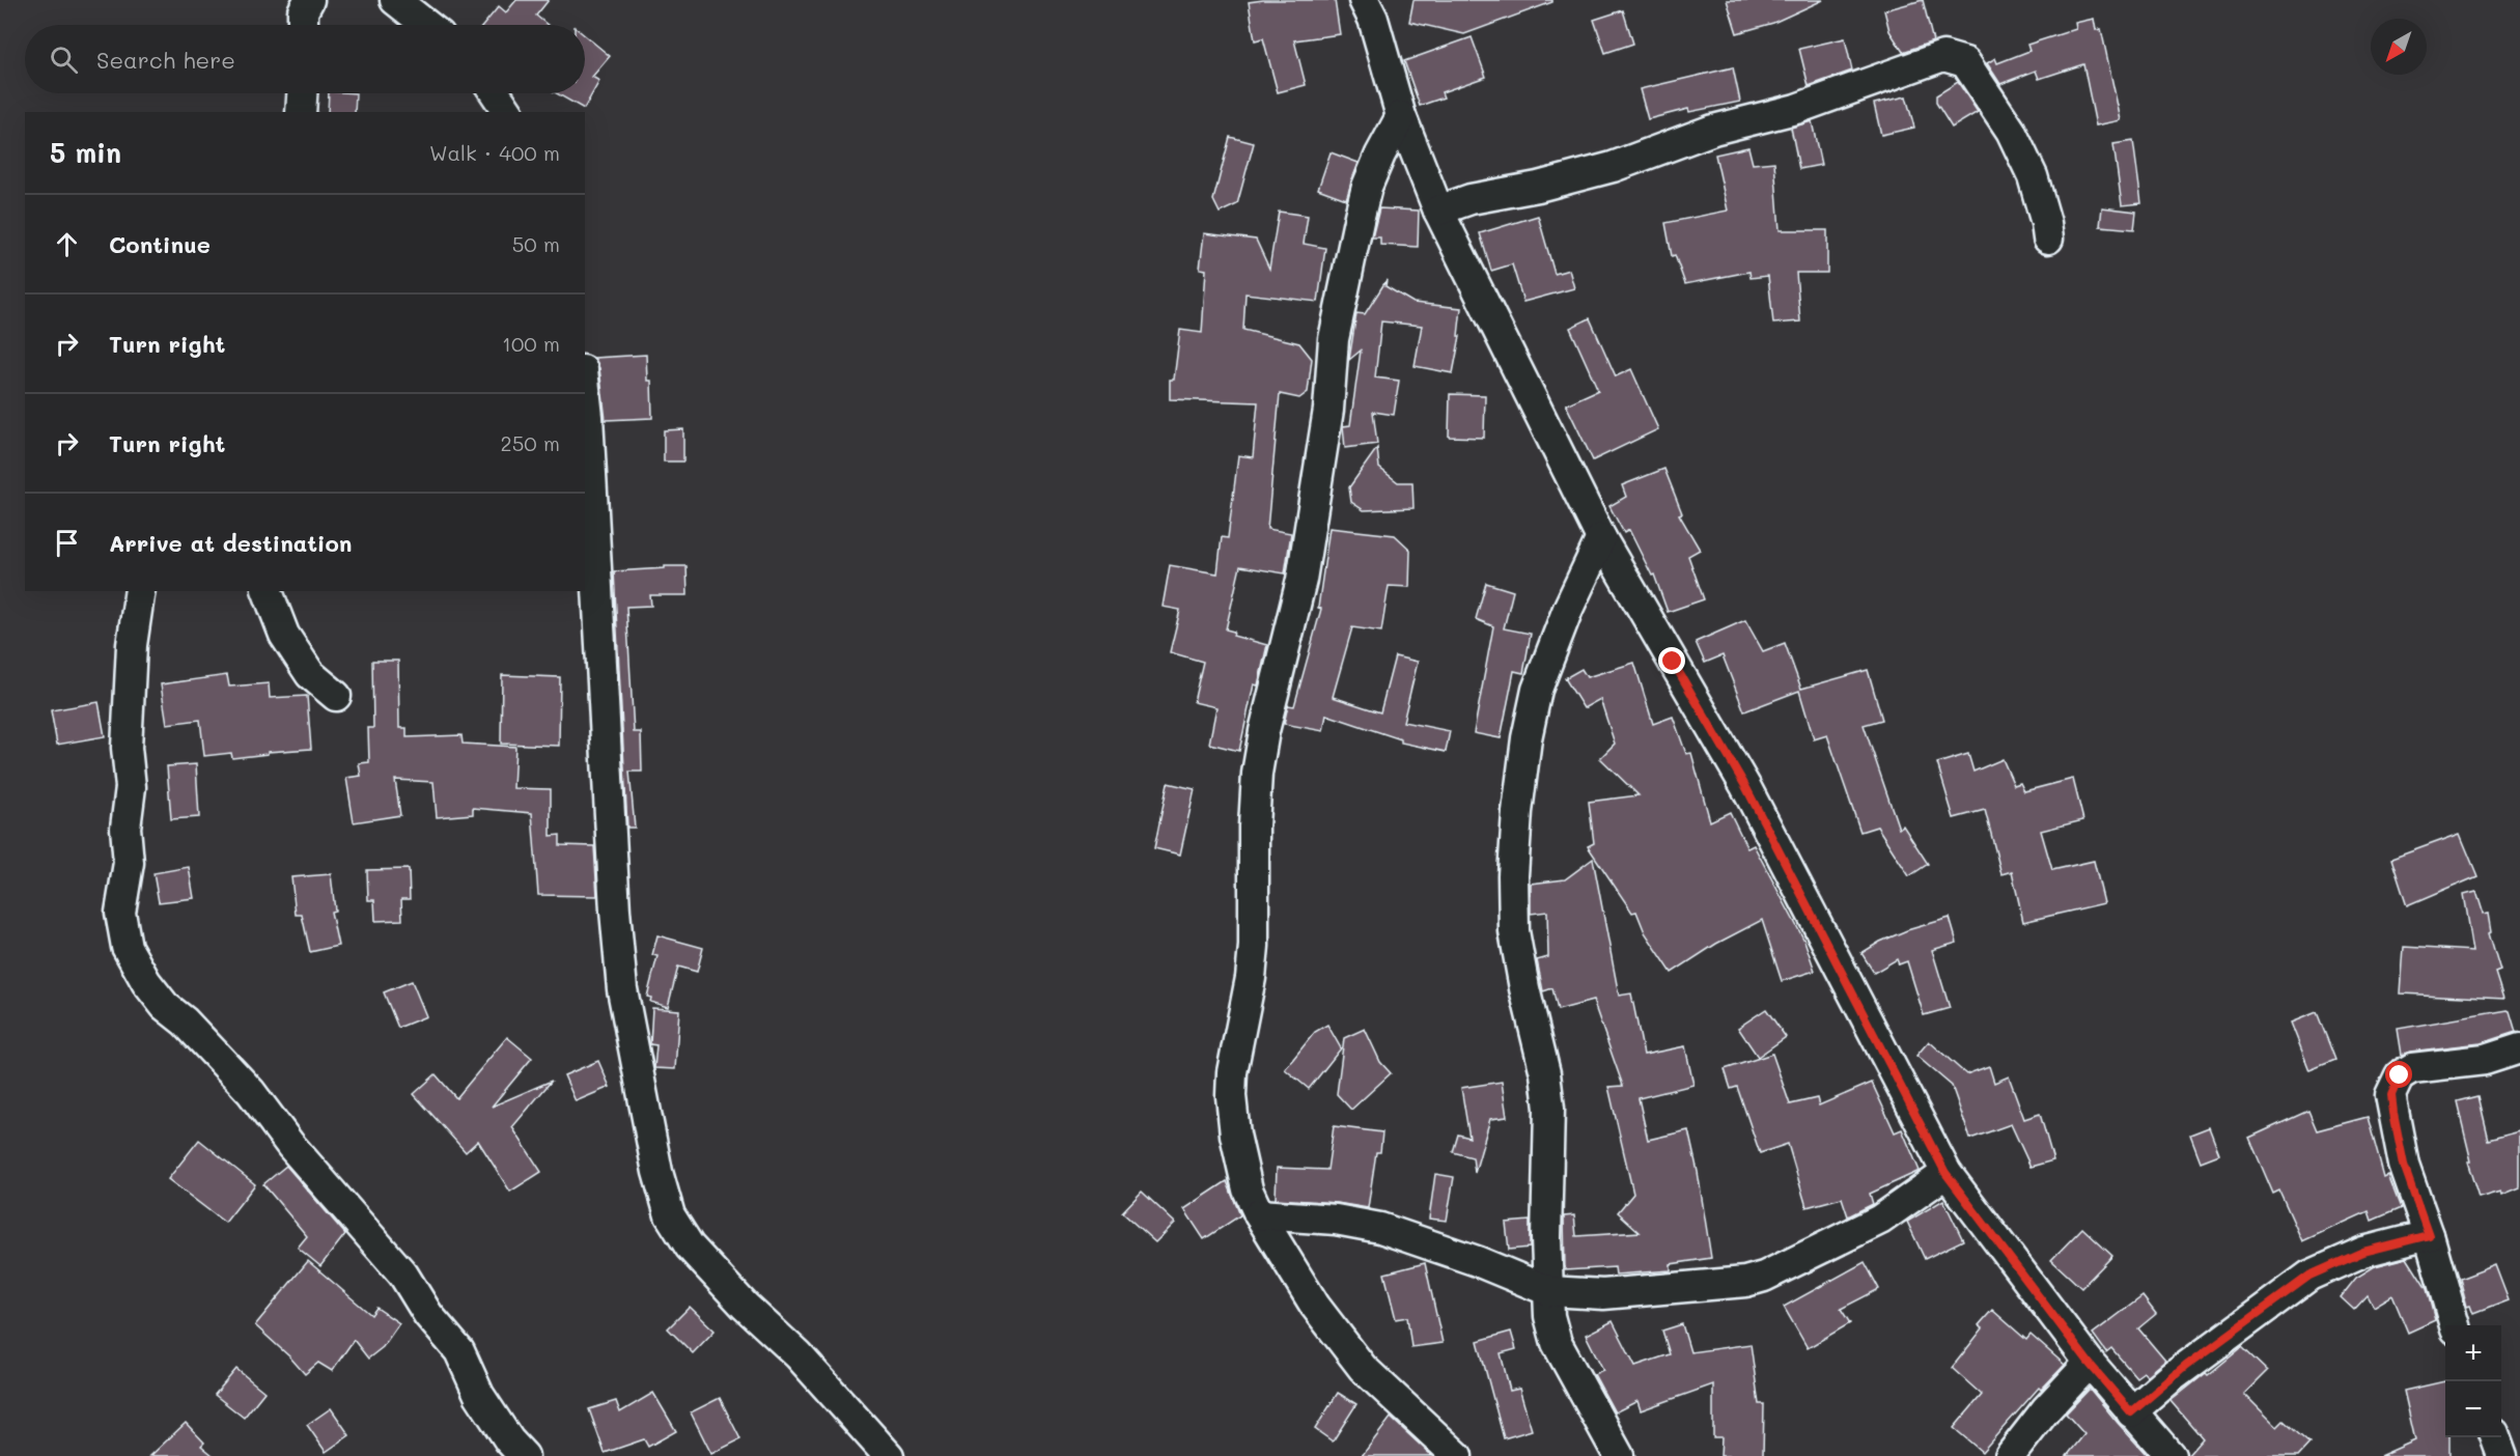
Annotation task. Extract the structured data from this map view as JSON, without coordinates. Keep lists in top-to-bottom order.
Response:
{
  "north": "bottom left",
  "page": {
    "search": "Search here",
    "heading": ["5 min", "Walk · 400 m"],
    "list": [
      ["Continue", "50 m"],
      ["Turn right", "100 m"],
      ["Turn right", "250 m"],
      "Arrive at destination"
    ],
    "map_buttons": ["+", "−"]
  }
}
